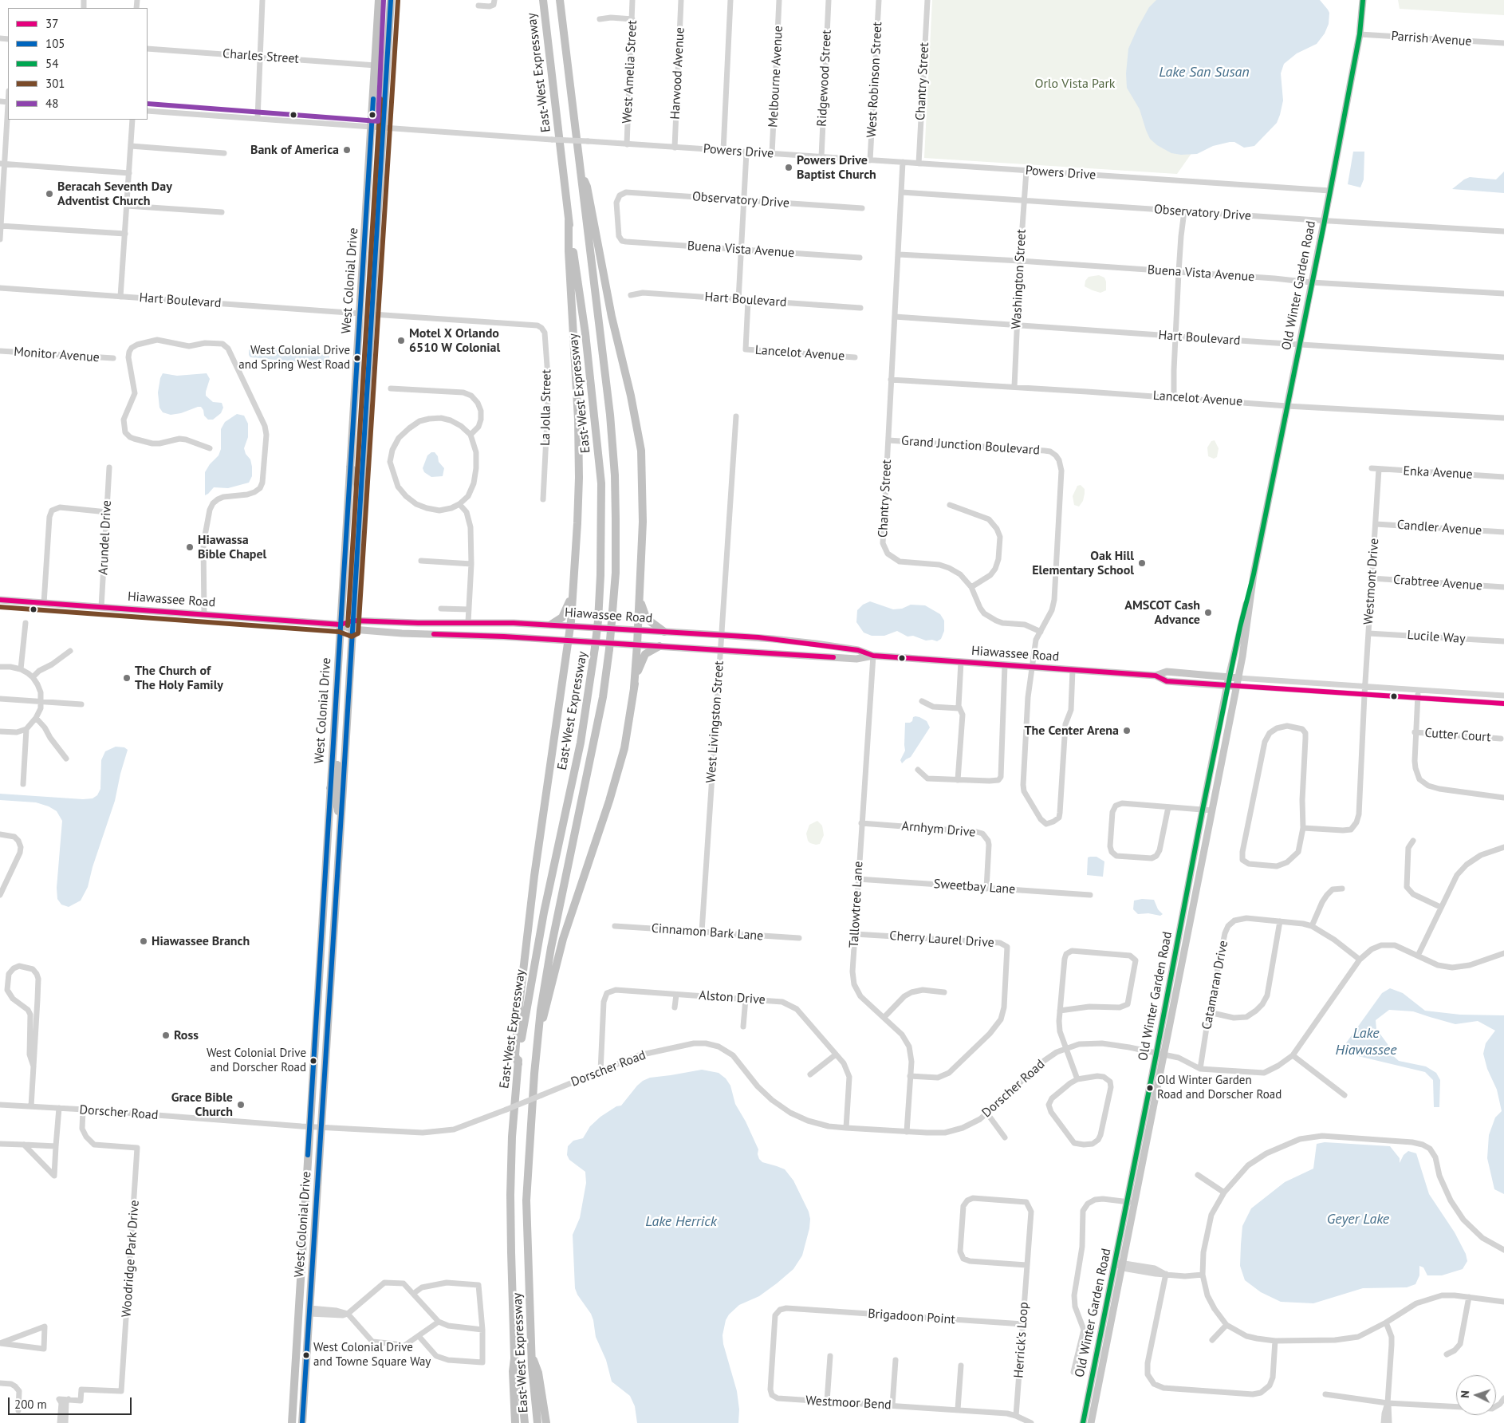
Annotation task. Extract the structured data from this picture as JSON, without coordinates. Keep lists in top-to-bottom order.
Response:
{
  "streets": {
    "highway": ["East-West Expressway", "West Colonial Drive"],
    "main road": ["Old Winter Garden Road", "Hiawassee Road"],
    "street": [
      "Parrish Avenue",
      "Charles Street",
      "West Amelia Street",
      "Harwood Avenue",
      "Melbourne Avenue",
      "Ridgewood Street",
      "West Robinson Street",
      "Chantry Street",
      "Powers Drive",
      "Observatory Drive",
      "Buena Vista Avenue",
      "Washington Street",
      "Hart Boulevard",
      "Lancelot Avenue",
      "Monitor Avenue",
      "La Jolla Street",
      "Grand Junction Boulevard",
      "Enka Avenue",
      "Candler Avenue",
      "Arundel Drive",
      "Westmont Drive",
      "Crabtree Avenue",
      "Lucile Way",
      "West Livingston Street",
      "Cutter Court",
      "Arnhym Drive",
      "Sweetbay Lane",
      "Tallowtree Lane",
      "Cinnamon Bark Lane",
      "Cherry Laurel Drive",
      "Catamaran Drive",
      "Alston Drive",
      "Dorscher Road",
      "Woodridge Park Drive",
      "Brigadoon Point",
      "Herrick's Loop",
      "Westmoor Bend"
    ]
  },
  "crossings": [
    ["Parrish Avenue", "Old Winter Garden Road"],
    ["Charles Street", "West Colonial Drive"],
    ["West Amelia Street", "Powers Drive"],
    ["Harwood Avenue", "Powers Drive"],
    ["Melbourne Avenue", "Powers Drive"],
    ["Ridgewood Street", "Powers Drive"],
    ["West Robinson Street", "Powers Drive"],
    ["Chantry Street", "Powers Drive"],
    ["Chantry Street", "Observatory Drive"],
    ["Chantry Street", "Buena Vista Avenue"],
    ["Chantry Street", "Hart Boulevard"],
    ["Chantry Street", "Lancelot Avenue"],
    ["Chantry Street", "Grand Junction Boulevard"],
    ["Powers Drive", "Washington Street"],
    ["Powers Drive", "West Colonial Drive"],
    ["Powers Drive", "Old Winter Garden Road"],
    ["Observatory Drive", "Buena Vista Avenue"],
    ["Observatory Drive", "Washington Street"],
    ["Observatory Drive", "Old Winter Garden Road"],
    ["Buena Vista Avenue", "Washington Street"],
    ["Buena Vista Avenue", "Old Winter Garden Road"],
    ["Washington Street", "Hart Boulevard"],
    ["Washington Street", "Lancelot Avenue"],
    ["West Colonial Drive", "Hart Boulevard"],
    ["West Colonial Drive", "La Jolla Street"],
    ["West Colonial Drive", "Hiawassee Road"],
    ["West Colonial Drive", "Dorscher Road"],
    ["Old Winter Garden Road", "Hart Boulevard"],
    ["Old Winter Garden Road", "Lancelot Avenue"],
    ["Old Winter Garden Road", "Hiawassee Road"],
    ["Old Winter Garden Road", "Dorscher Road"],
    ["Hart Boulevard", "Lancelot Avenue"],
    ["Grand Junction Boulevard", "Hiawassee Road"],
    ["Enka Avenue", "Westmont Drive"],
    ["Candler Avenue", "Westmont Drive"],
    ["Arundel Drive", "Hiawassee Road"],
    ["Westmont Drive", "Crabtree Avenue"],
    ["Westmont Drive", "Lucile Way"],
    ["Hiawassee Road", "West Livingston Street"],
    ["Hiawassee Road", "Tallowtree Lane"],
    ["West Livingston Street", "Cinnamon Bark Lane"],
    ["Arnhym Drive", "Sweetbay Lane"],
    ["Arnhym Drive", "Tallowtree Lane"],
    ["Sweetbay Lane", "Tallowtree Lane"],
    ["Tallowtree Lane", "Cherry Laurel Drive"],
    ["Tallowtree Lane", "Dorscher Road"],
    ["Catamaran Drive", "Dorscher Road"],
    ["Alston Drive", "Dorscher Road"],
    ["Dorscher Road", "Woodridge Park Drive"],
    ["Brigadoon Point", "Herrick's Loop"],
    ["Brigadoon Point", "Westmoor Bend"],
    ["Herrick's Loop", "Westmoor Bend"]
  ],
  "water": [
    "Lake San Susan",
    "Lake Hiawassee",
    "Geyer Lake",
    "Lake Herrick"
  ],
  "parks": ["Orlo Vista Park"],
  "places": [
    "Bank of America",
    "Powers Drive Baptist Church",
    "Beracah Seventh Day Adventist Church",
    "Motel X Orlando 6510 W Colonial",
    "West Colonial Drive and Spring West Road",
    "Hiawassa Bible Chapel",
    "Oak Hill Elementary School",
    "AMSCOT Cash Advance",
    "The Church of The Holy Family",
    "The Center Arena",
    "Hiawassee Branch",
    "Ross",
    "West Colonial Drive and Dorscher Road",
    "Old Winter Garden Road and Dorscher Road",
    "Grace Bible Church",
    "West Colonial Drive and Towne Square Way"
  ],
  "lines": [
    "transit line 105",
    "transit line 54",
    "transit line 48",
    "transit line 301",
    "transit line 37"
  ],
  "legend": [
    "37",
    "105",
    "54",
    "301",
    "48"
  ],
  "scale_bar": "200 m",
  "north": "left"
}
